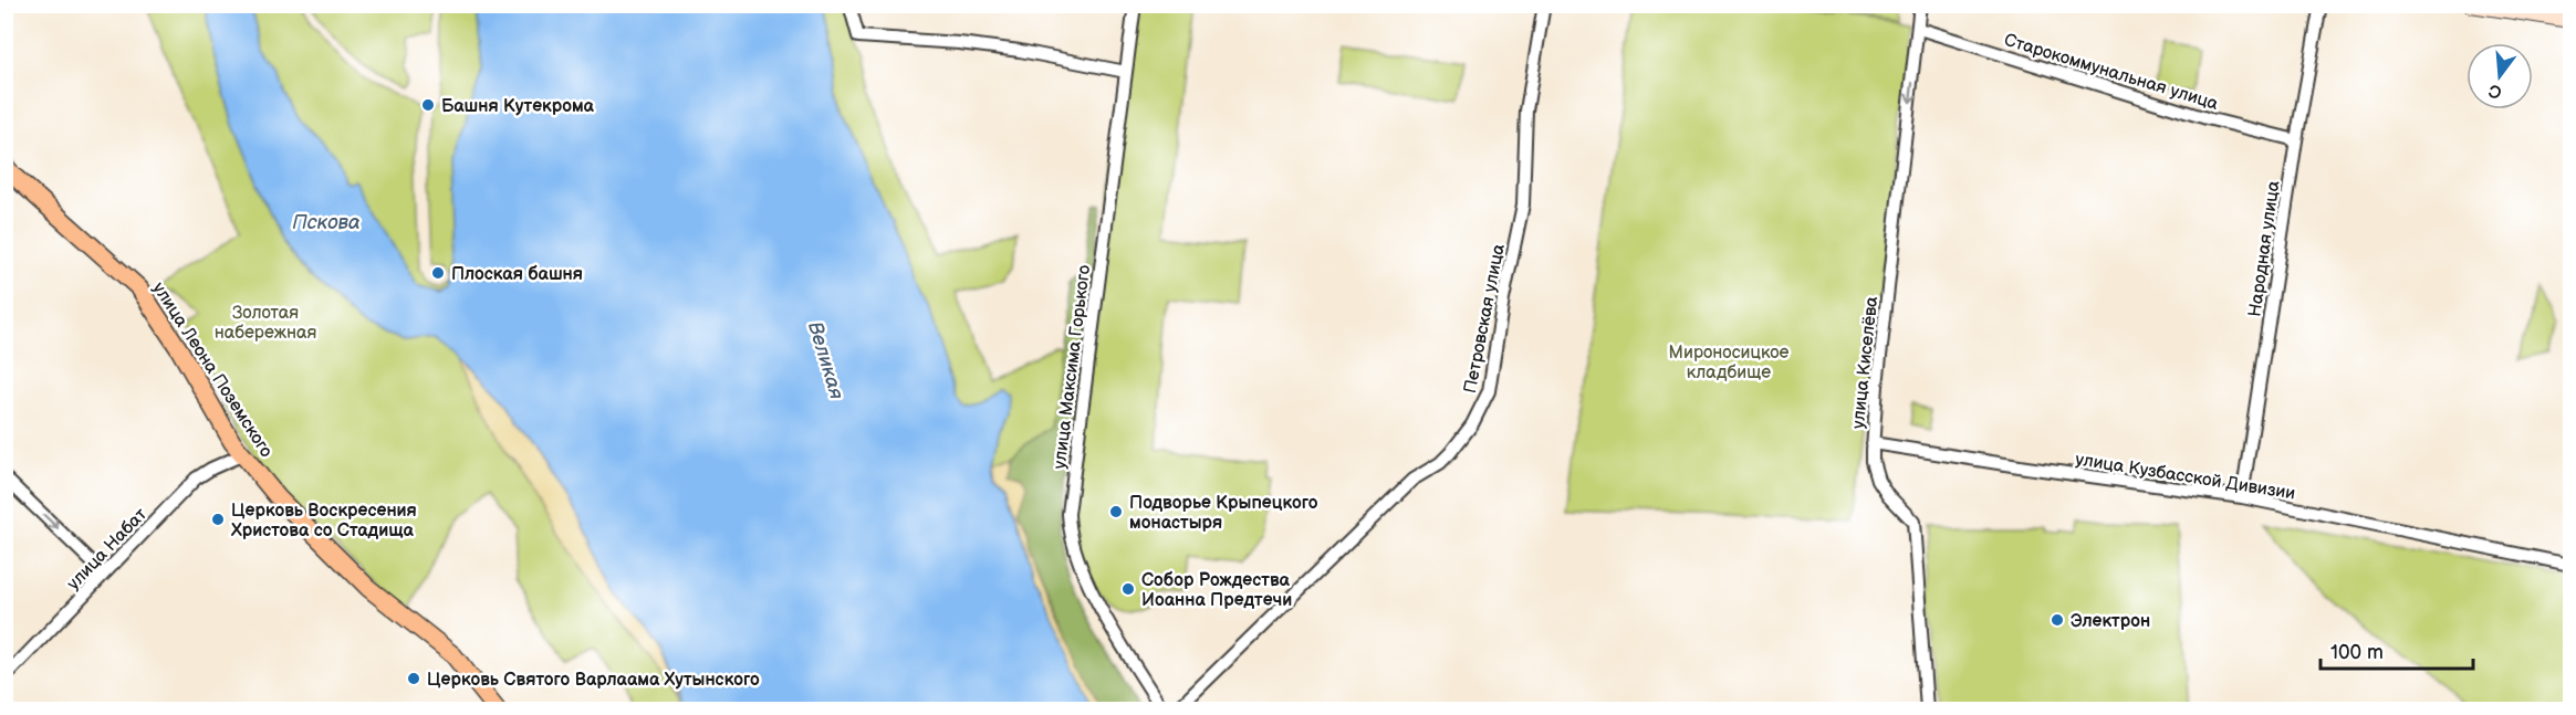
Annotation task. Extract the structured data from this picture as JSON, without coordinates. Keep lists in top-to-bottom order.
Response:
{
  "streets": {
    "main road": ["улица Леона Поземского"],
    "street": [
      "Старокоммунальная улица",
      "Народная улица",
      "Петровская улица",
      "улица Киселёва",
      "улица Максима Горького",
      "улица Кузбасской Дивизии",
      "улица Набат"
    ]
  },
  "crossings": [
    ["Старокоммунальная улица", "Народная улица"],
    ["Старокоммунальная улица", "улица Киселёва"],
    ["Народная улица", "улица Кузбасской Дивизии"],
    ["улица Киселёва", "улица Кузбасской Дивизии"],
    ["улица Леона Поземского", "улица Набат"]
  ],
  "one_way": ["улица Киселёва"],
  "water": ["Пскова", "Великая"],
  "parks": ["Золотая набережная", "Мироносицкое кладбище"],
  "places": [
    "Башня Кутекрома",
    "Плоская башня",
    "Подворье Крыпецкого монастыря",
    "Церковь Воскресения Христова со Стадища",
    "Собор Рождества Иоанна Предтечи",
    "Электрон",
    "Церковь Святого Варлаама Хутынского"
  ],
  "scale_bar": "100 m",
  "north": "bottom"
}
